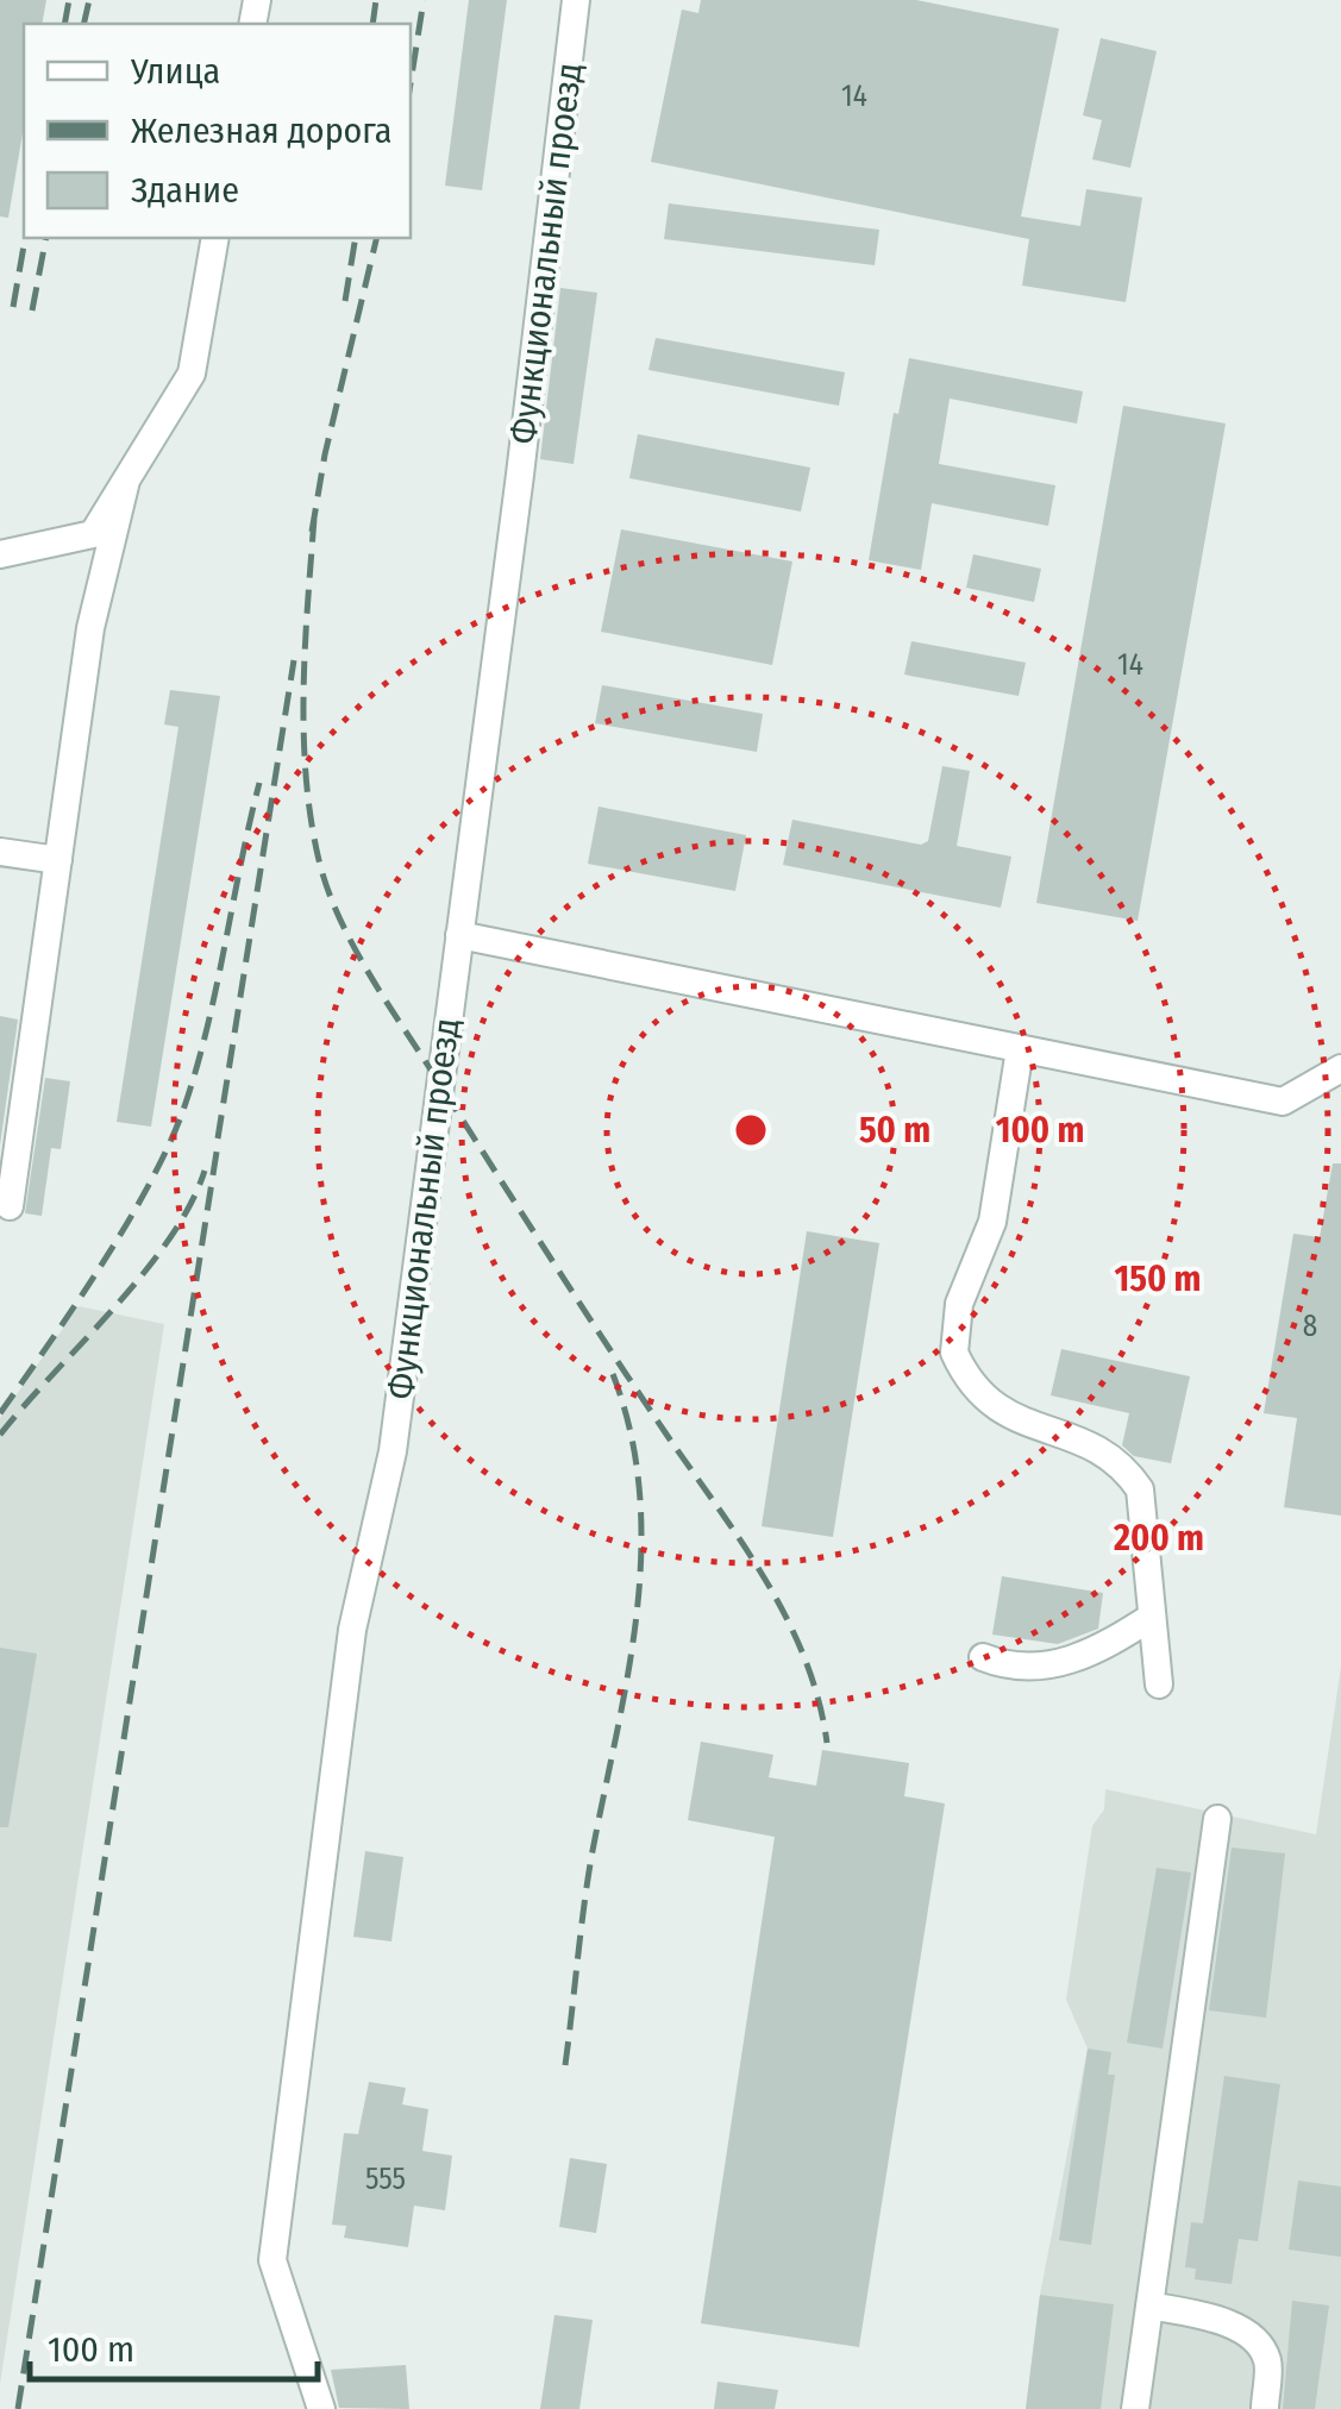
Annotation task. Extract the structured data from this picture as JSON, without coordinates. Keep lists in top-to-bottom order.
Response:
{
  "streets": {
    "street": ["Функциональный проезд"]
  },
  "house_numbers": [
    "14",
    "14",
    "8",
    "555"
  ],
  "legend": ["Улица", "Железная дорога", "Здание"],
  "scale_bar": "100 m",
  "rings": [
    "50 m",
    "100 m",
    "150 m",
    "200 m"
  ]
}
